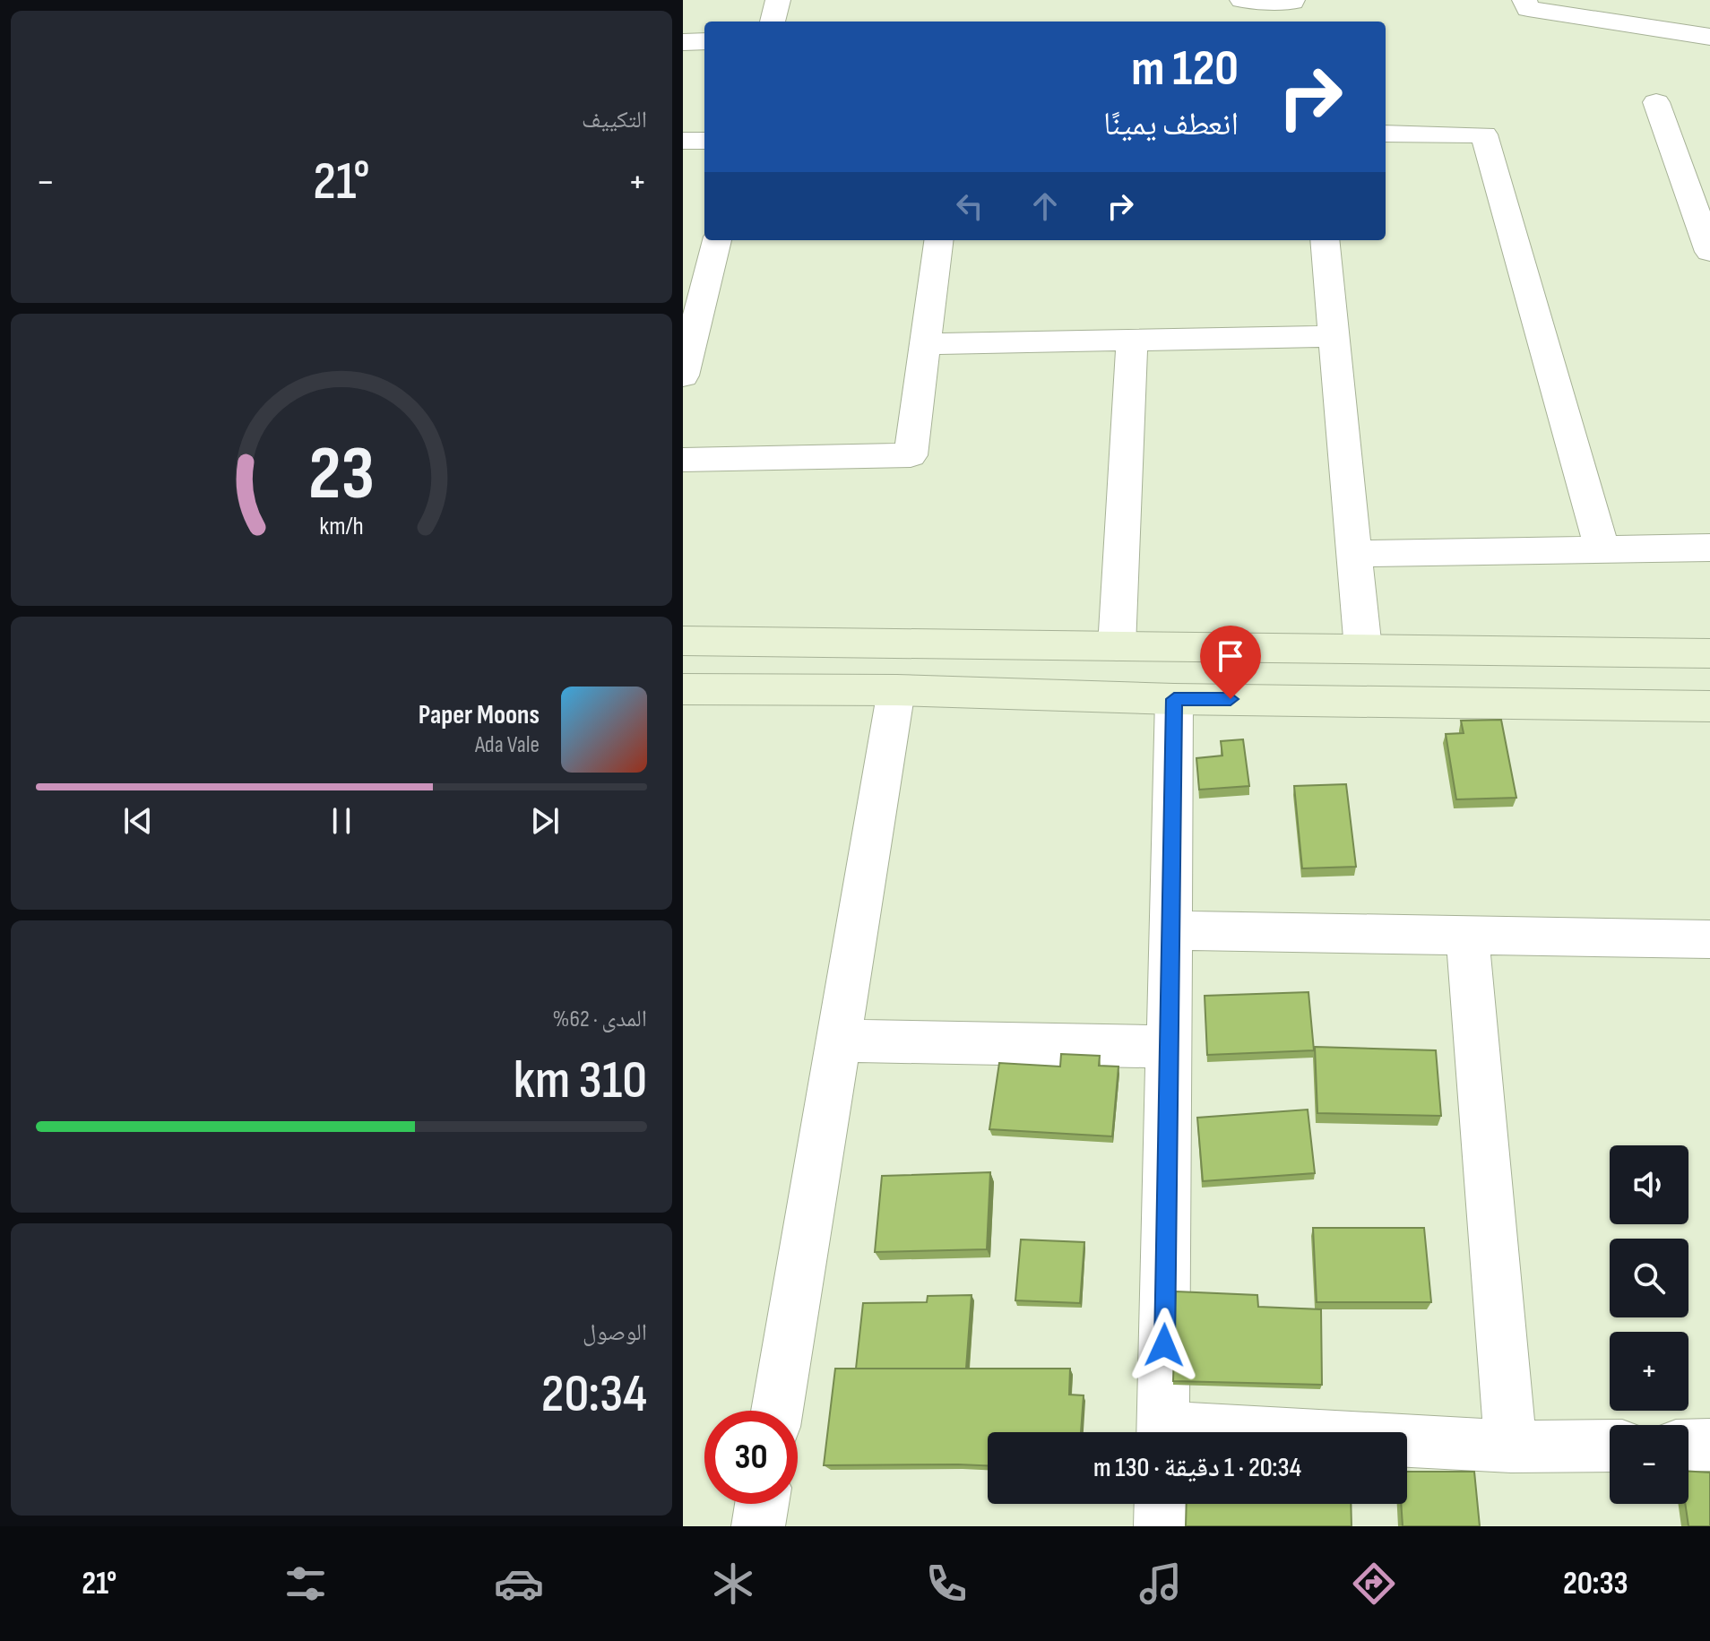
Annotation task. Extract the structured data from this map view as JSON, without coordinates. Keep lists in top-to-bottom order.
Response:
{
  "page": {
    "tile": [
      "التكييف",
      ["المدى · 62%", "310 km"],
      ["الوصول", "20:34"]
    ],
    "turn": ["120 m", "انعطف يمينًا"],
    "heat": ["−", "21°", "+"],
    "song": ["Paper Moons", "Ada Vale"],
    "map_buttons": ["+", "−"],
    "limit": "30",
    "trip": "20:34 · 1 دقيقة · 130 m",
    "tabs": ["20:33", "21°"],
    "gauge": ["23", "km/h"]
  }
}
